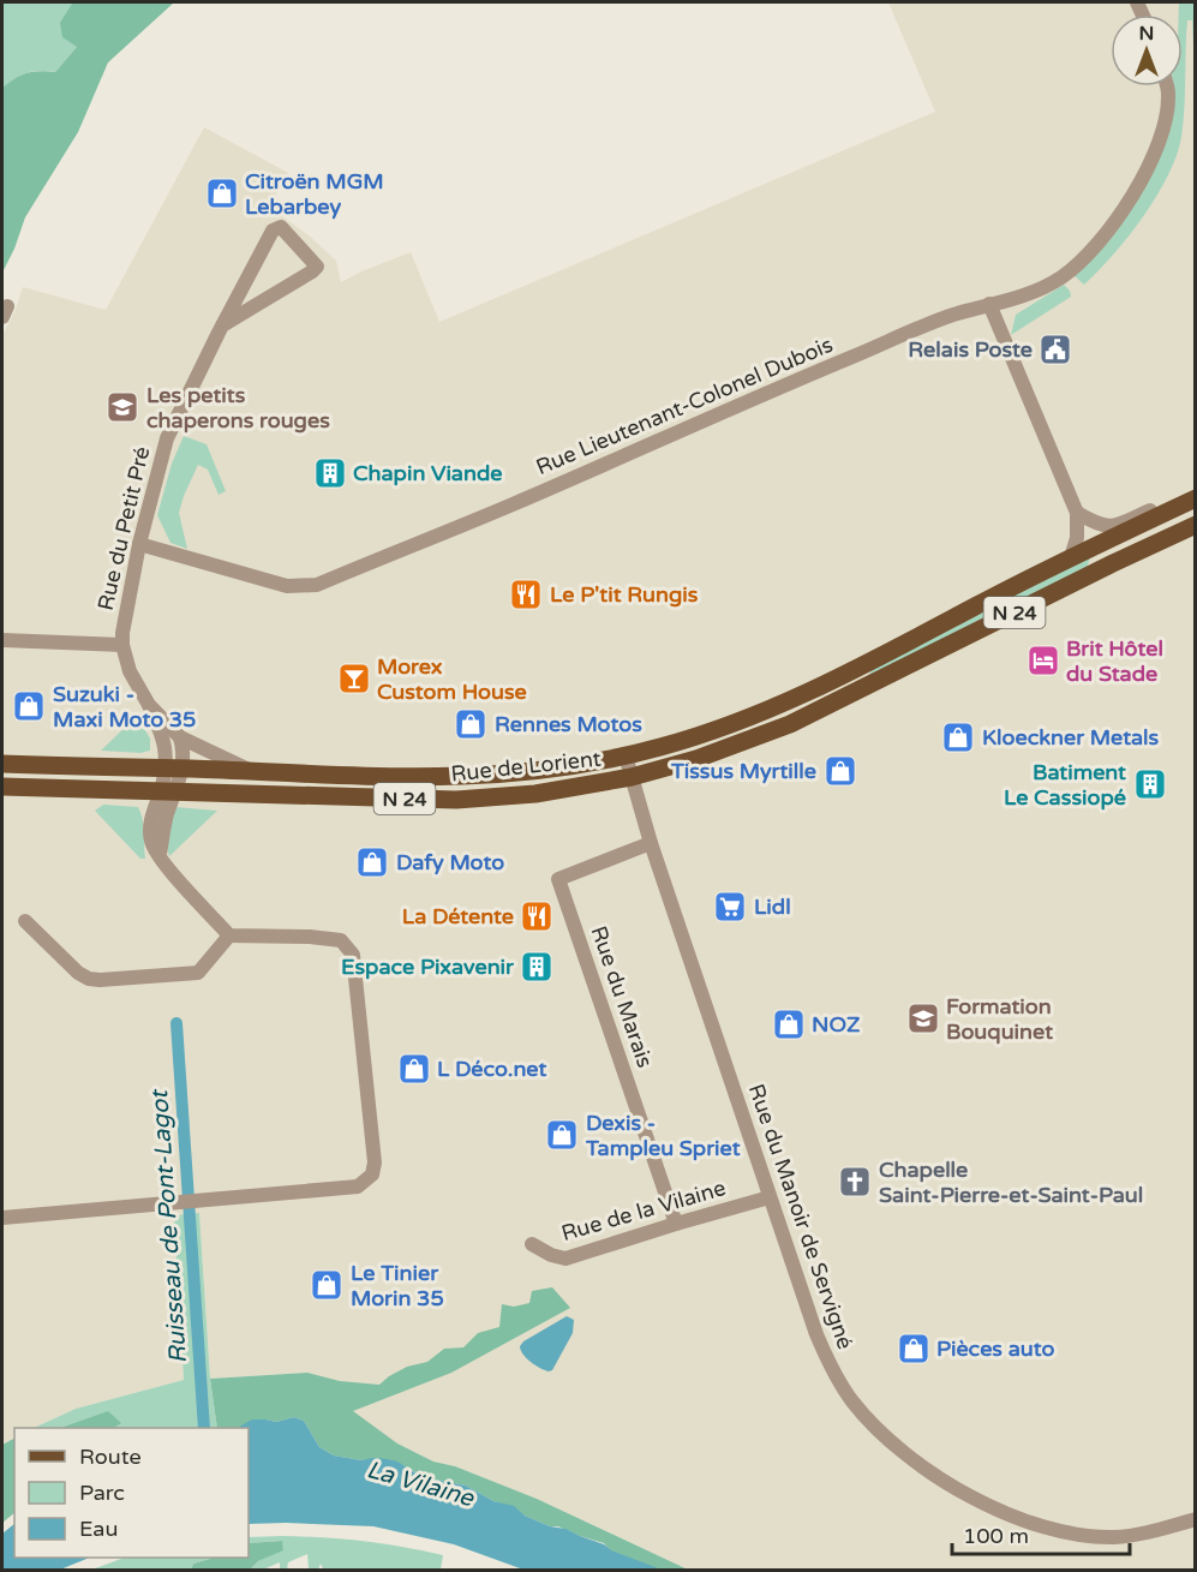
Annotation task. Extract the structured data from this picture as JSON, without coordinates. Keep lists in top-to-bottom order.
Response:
{
  "streets": {
    "main road": ["N 24", "Rue de Lorient"],
    "street": [
      "Rue Lieutenant-Colonel Dubois",
      "Rue du Petit Pré",
      "Rue du Marais",
      "Rue de la Vilaine",
      "Rue du Manoir de Servigné"
    ]
  },
  "crossings": [
    ["Rue Lieutenant-Colonel Dubois", "Rue du Petit Pré"],
    ["Rue du Petit Pré", "Rue de Lorient"],
    ["Rue de Lorient", "Rue du Manoir de Servigné"],
    ["Rue du Marais", "Rue de la Vilaine"],
    ["Rue du Marais", "Rue du Manoir de Servigné"],
    ["Rue de la Vilaine", "Rue du Manoir de Servigné"]
  ],
  "water": ["Ruisseau de Pont-Lagot", "La Vilaine"],
  "places": {
    "shop": [
      "Citroën MGM Lebarbey",
      "Suzuki - Maxi Moto 35",
      "Rennes Motos",
      "Kloeckner Metals",
      "Tissus Myrtille",
      "Dafy Moto",
      "NOZ",
      "L Déco.net",
      "Dexis - Tampleu Spriet",
      "Le Tinier Morin 35",
      "Pièces auto"
    ],
    "public building": ["Relais Poste"],
    "school or university": ["Les petits chaperons rouges", "Formation Bouquinet"],
    "building": ["Chapin Viande", "Batiment Le Cassiopé", "Espace Pixavenir"],
    "restaurant": ["Le P'tit Rungis", "La Détente"],
    "hotel": ["Brit Hôtel du Stade"],
    "bar": ["Morex Custom House"],
    "supermarket": ["Lidl"],
    "church": ["Chapelle Saint-Pierre-et-Saint-Paul"]
  },
  "legend": ["Route", "Parc", "Eau"],
  "scale_bar": "100 m",
  "north": "top"
}
